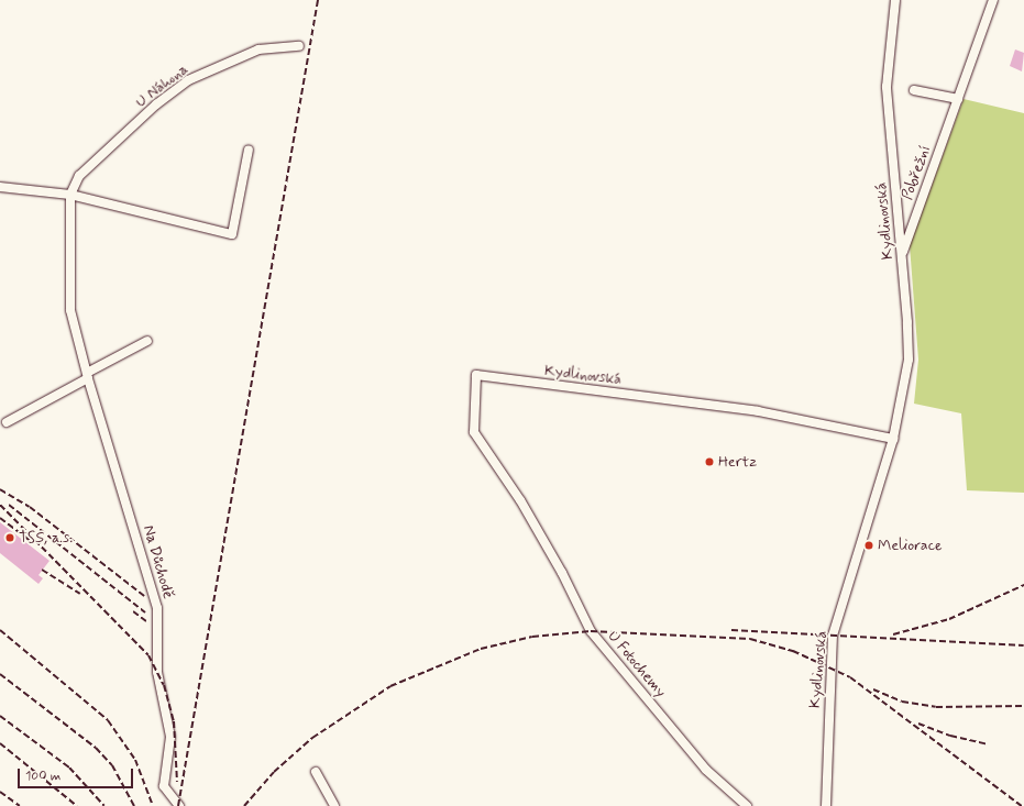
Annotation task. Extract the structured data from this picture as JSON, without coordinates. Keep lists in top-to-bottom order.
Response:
{
  "streets": {
    "street": [
      "U Náhona",
      "Pobřežní",
      "Kydlinovská",
      "Na Důchodě",
      "U Fotochemy"
    ]
  },
  "crossings": [
    ["U Náhona", "Na Důchodě"],
    ["Pobřežní", "Kydlinovská"],
    ["Kydlinovská", "U Fotochemy"]
  ],
  "places": ["Hertz", "TSS, a.s.", "Meliorace"],
  "scale_bar": "100 m"
}
